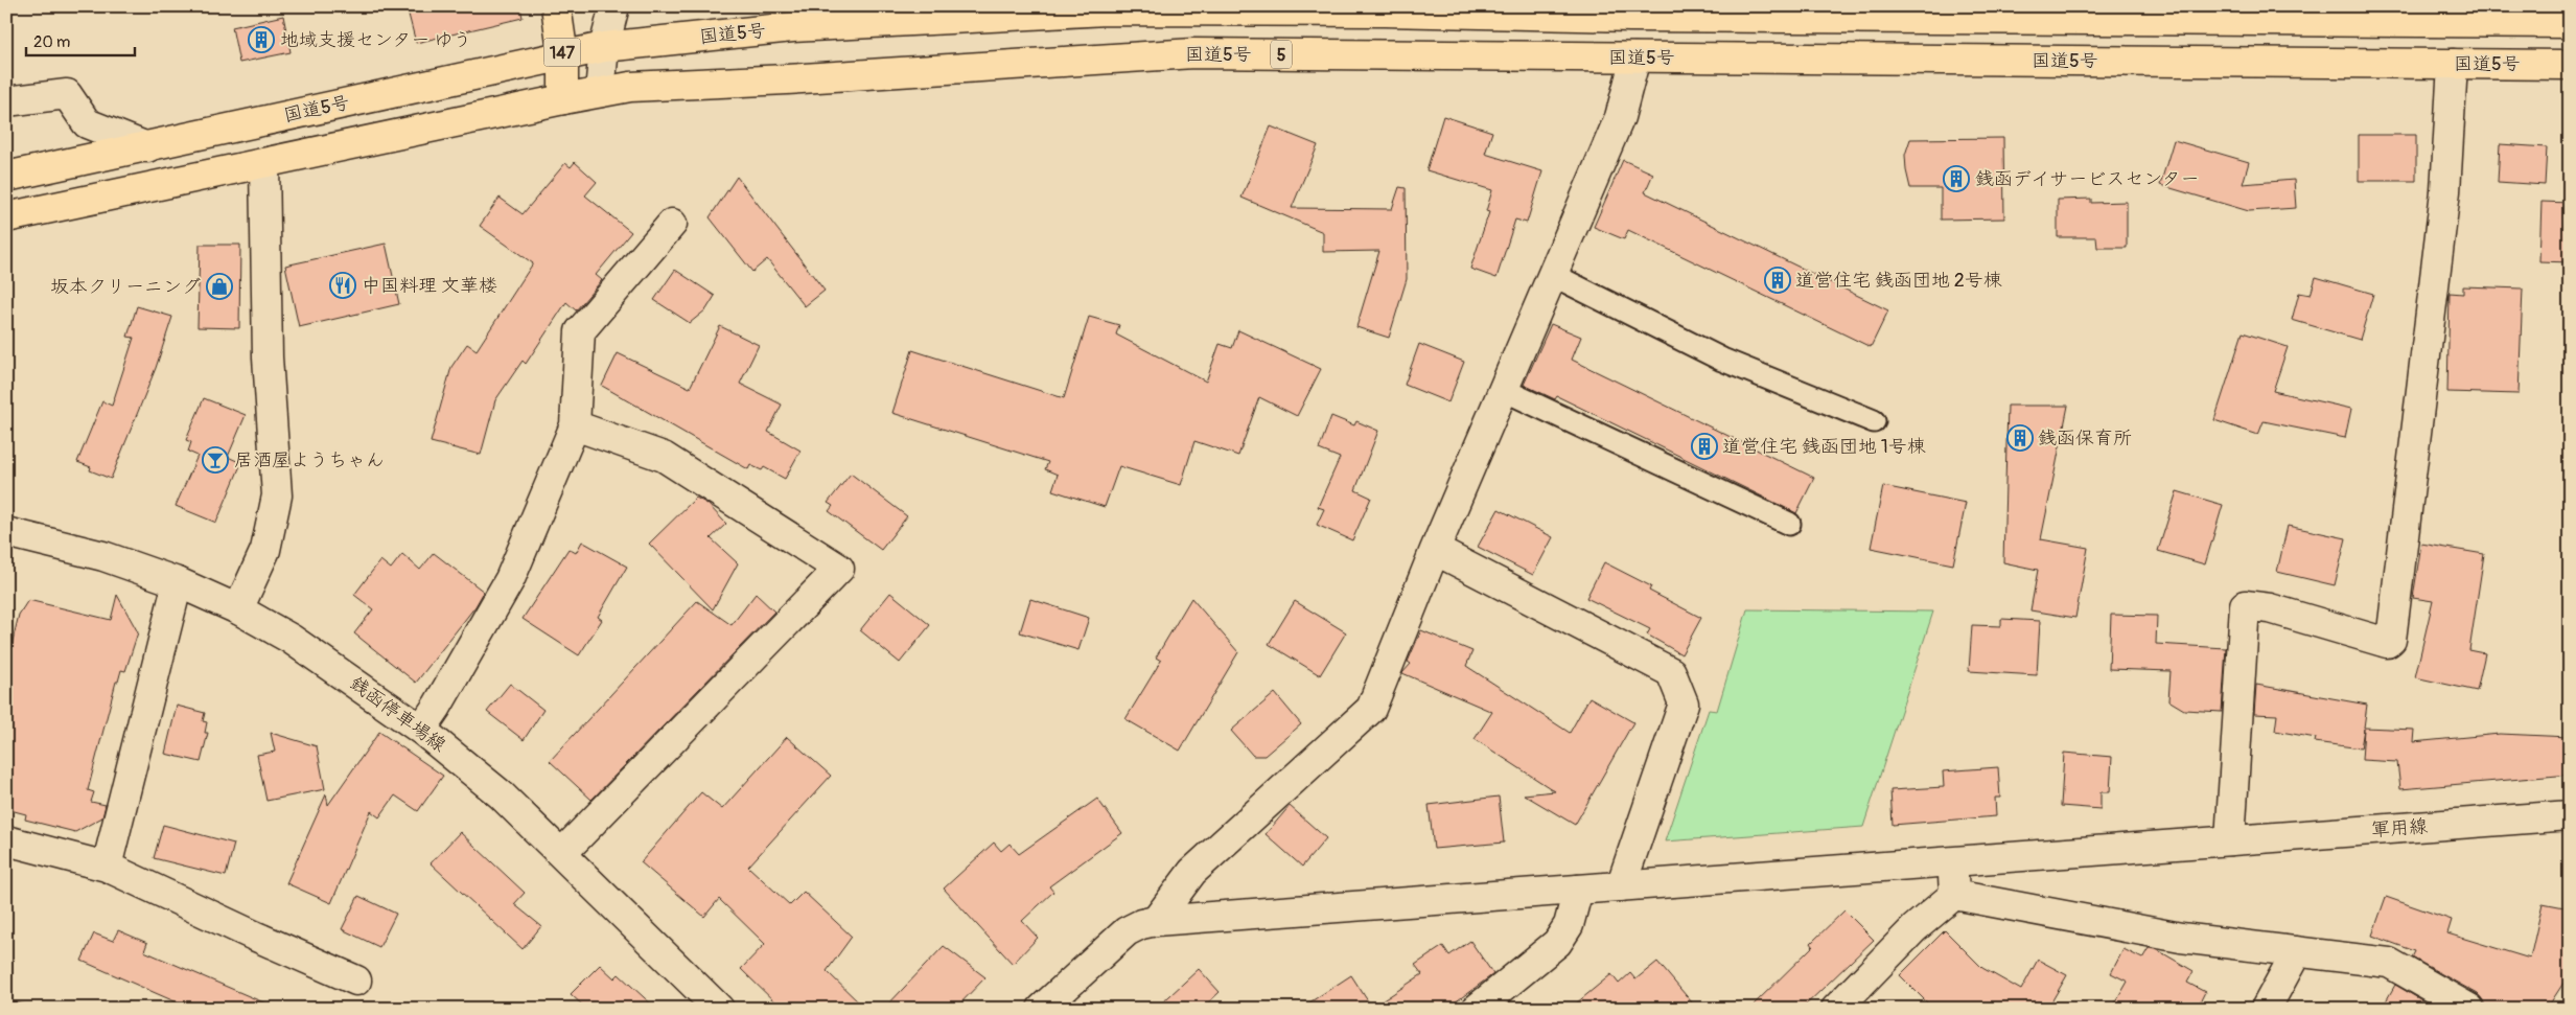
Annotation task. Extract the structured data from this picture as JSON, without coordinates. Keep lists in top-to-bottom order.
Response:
{
  "streets": {
    "main road": ["国道5号", "147", "5"],
    "street": ["銭函停車場線", "軍用線"]
  },
  "crossings": [
    ["国道5号", "147"]
  ],
  "places": {
    "building": [
      "地域支援センター ゆう",
      "銭函デイサービスセンター",
      "道営住宅 銭函団地 2号棟",
      "銭函保育所",
      "道営住宅 銭函団地 1号棟"
    ],
    "restaurant": ["中国料理 文華楼"],
    "shop": ["坂本クリーニング"],
    "bar": ["居酒屋ようちゃん"]
  },
  "scale_bar": "20 m"
}
